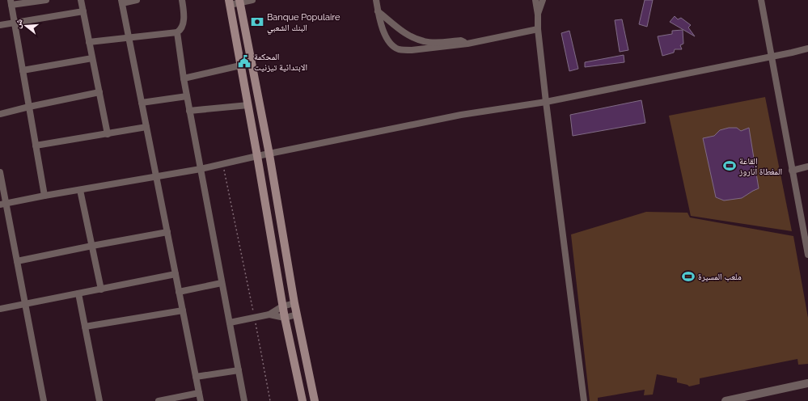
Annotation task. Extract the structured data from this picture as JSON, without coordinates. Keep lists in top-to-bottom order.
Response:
{
  "places": {
    "bank": ["Banque Populaire البنك الشعبي"],
    "public building": ["المحكمة الابتدائية تيزنيت"],
    "sports": ["القاعة المغطاة أناروز", "ملعب المسيرة"]
  },
  "north": "left"
}
